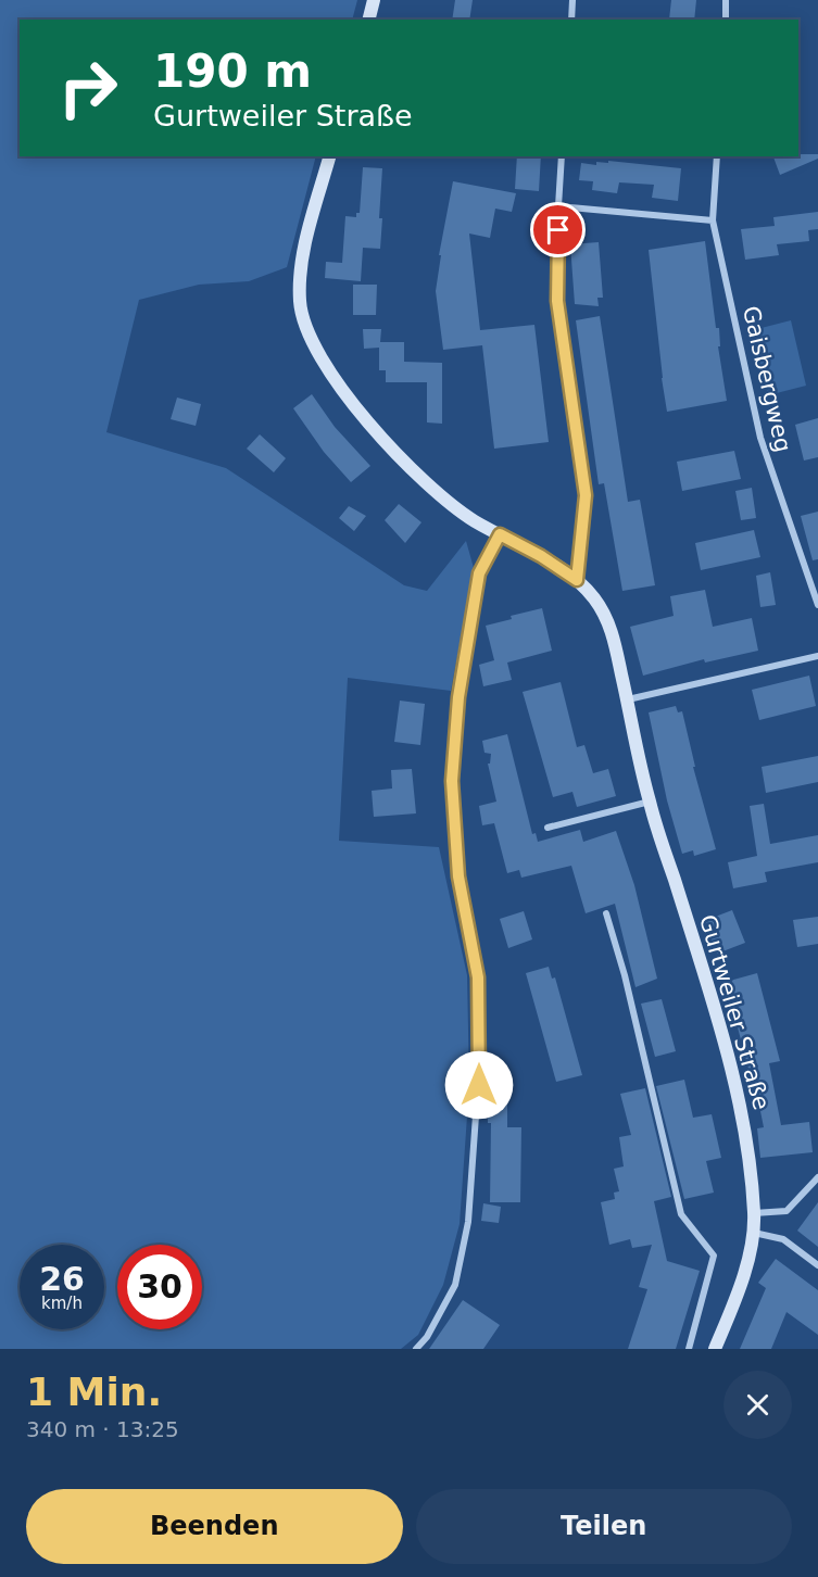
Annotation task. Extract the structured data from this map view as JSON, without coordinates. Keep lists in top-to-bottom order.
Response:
{
  "streets": {
    "main road": ["Gurtweiler Straße"],
    "street": ["Gaisbergweg"]
  },
  "page": {
    "turn": ["190 m", "Gurtweiler Straße"],
    "speed": "26 km/h",
    "limit": "30",
    "heading": ["1 Min.", "340 m · 13:25"],
    "buttons": ["Beenden", "Teilen"]
  }
}
